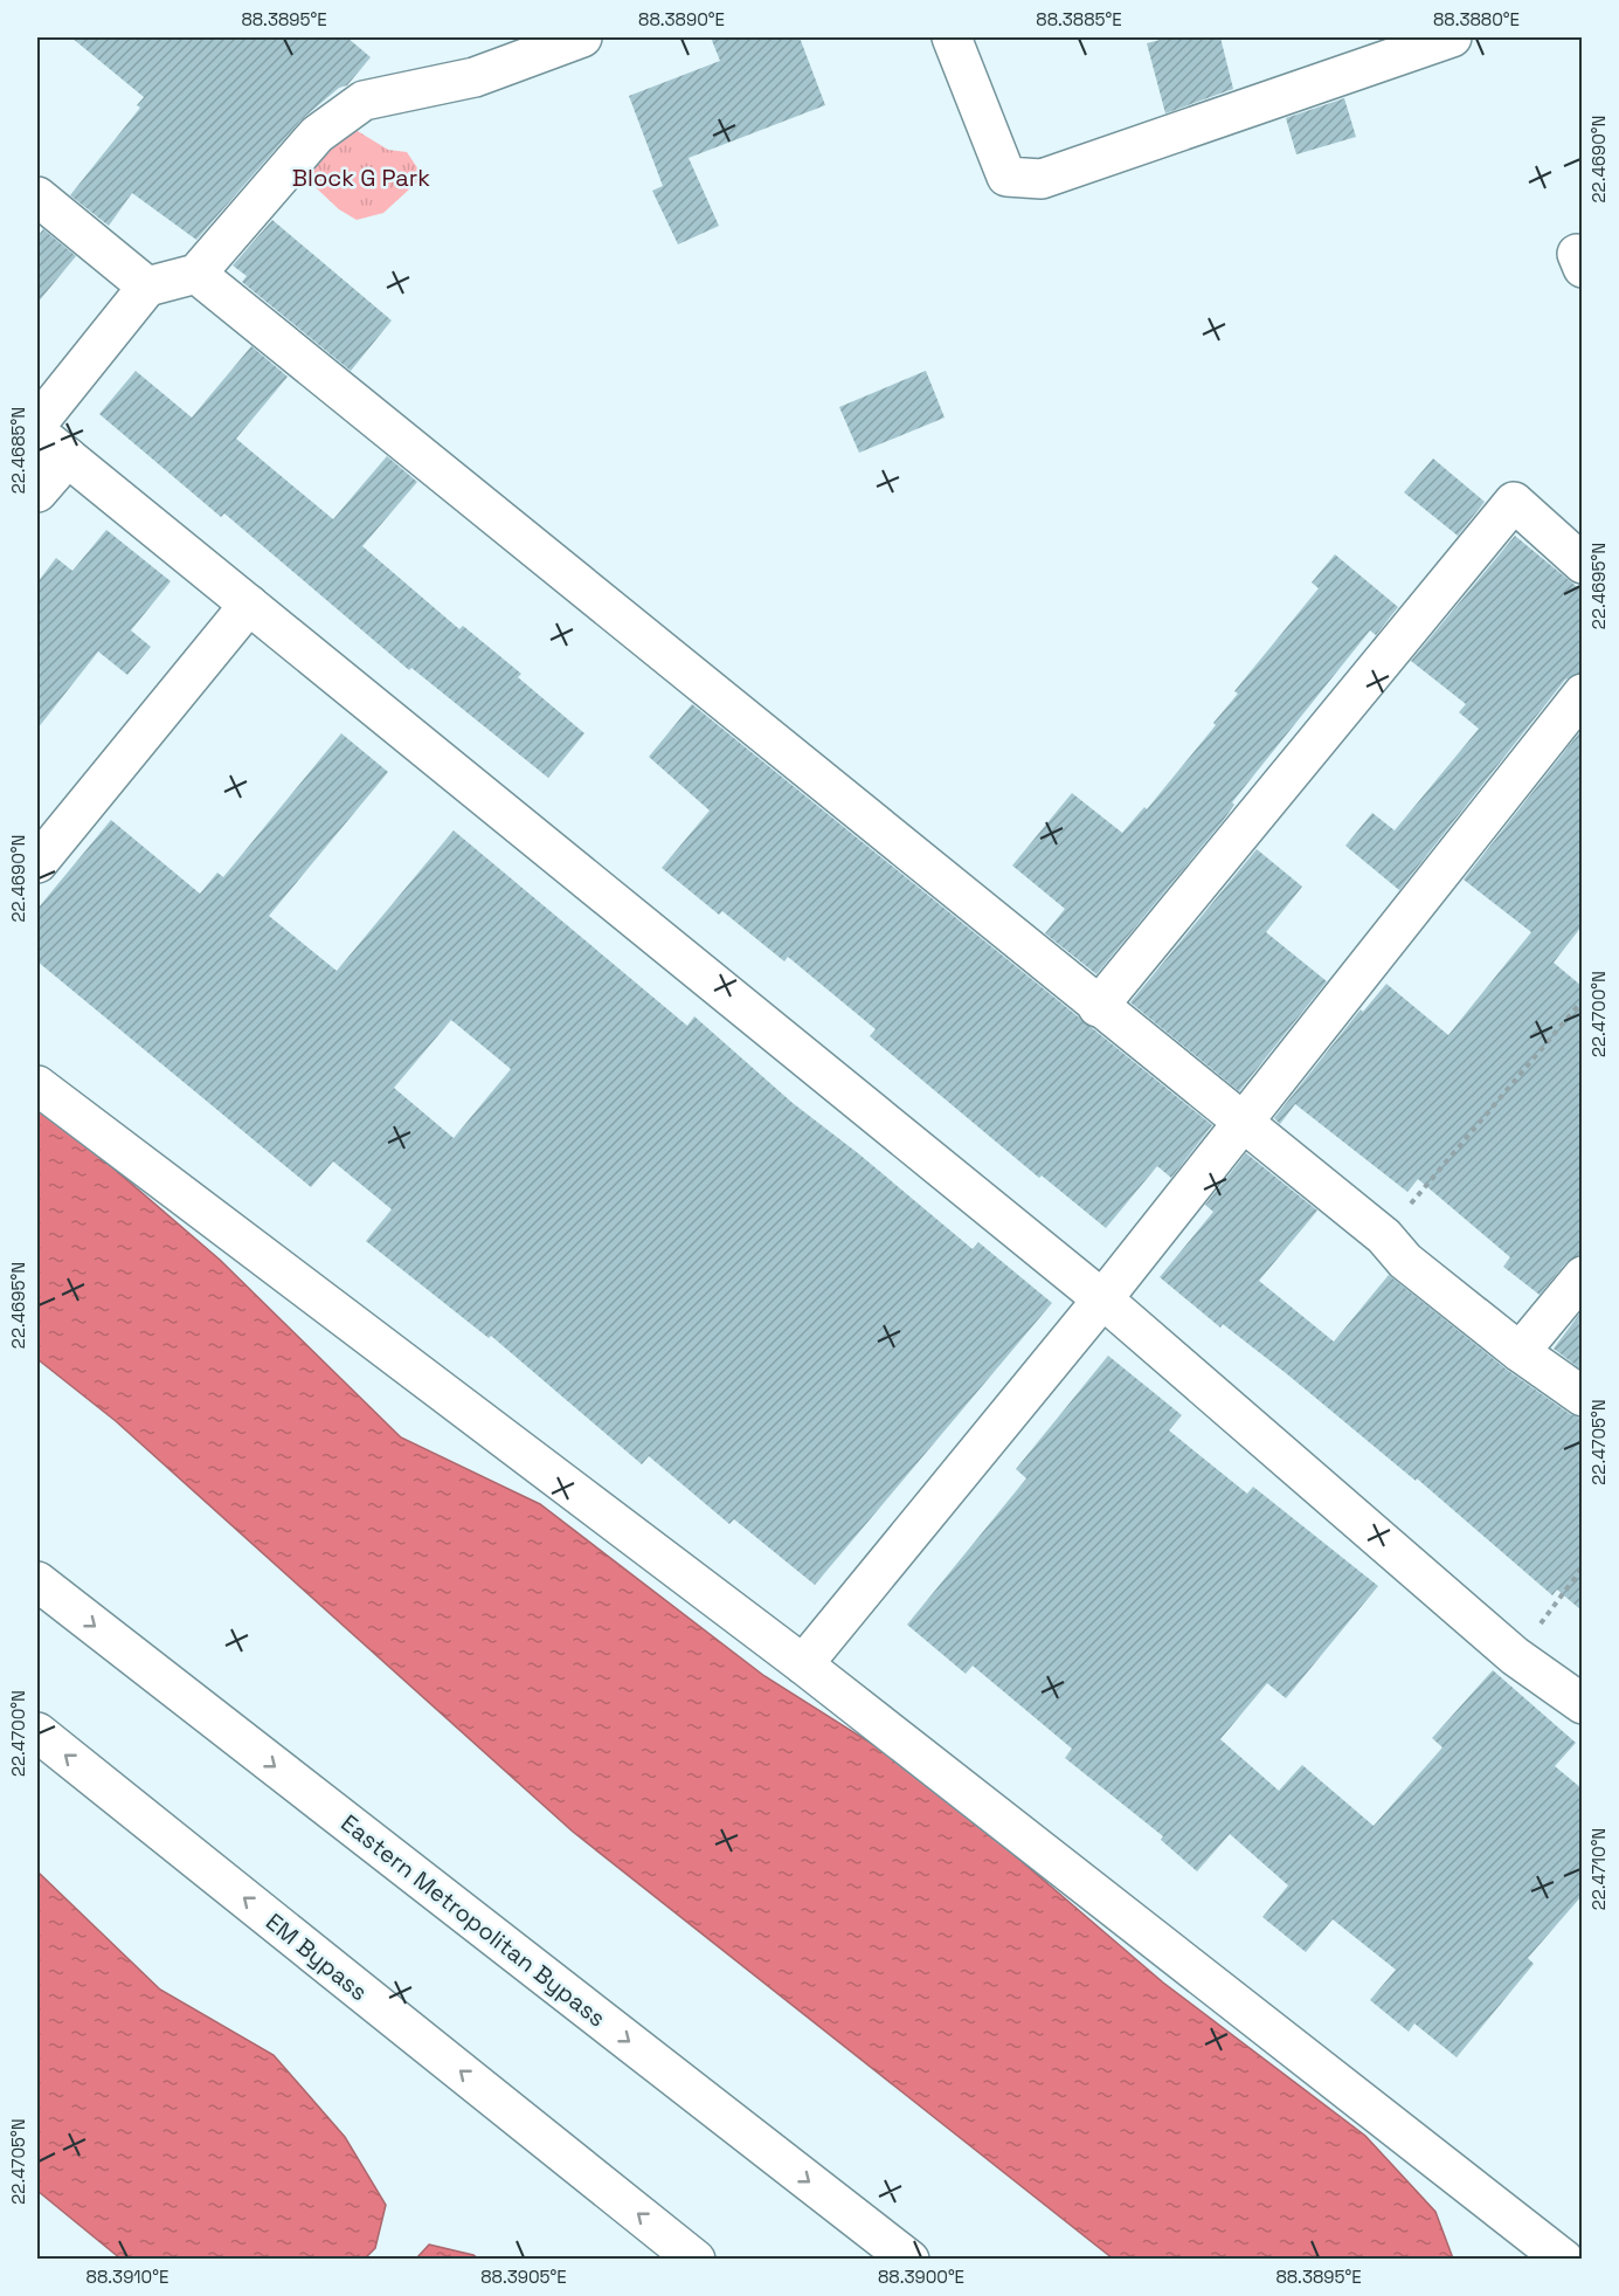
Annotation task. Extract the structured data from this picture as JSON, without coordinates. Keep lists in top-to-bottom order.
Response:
{
  "streets": {
    "street": ["Eastern Metropolitan Bypass", "EM Bypass"]
  },
  "one_way": ["Eastern Metropolitan Bypass", "EM Bypass"],
  "parks": ["Block G Park"],
  "coordinates": [
    "88.3895°E",
    "88.3890°E",
    "88.3885°E",
    "88.3880°E",
    "22.4690°N",
    "22.4685°N",
    "22.4695°N",
    "22.4700°N",
    "22.4705°N",
    "22.4710°N",
    "88.3910°E",
    "88.3905°E",
    "88.3900°E"
  ]
}
